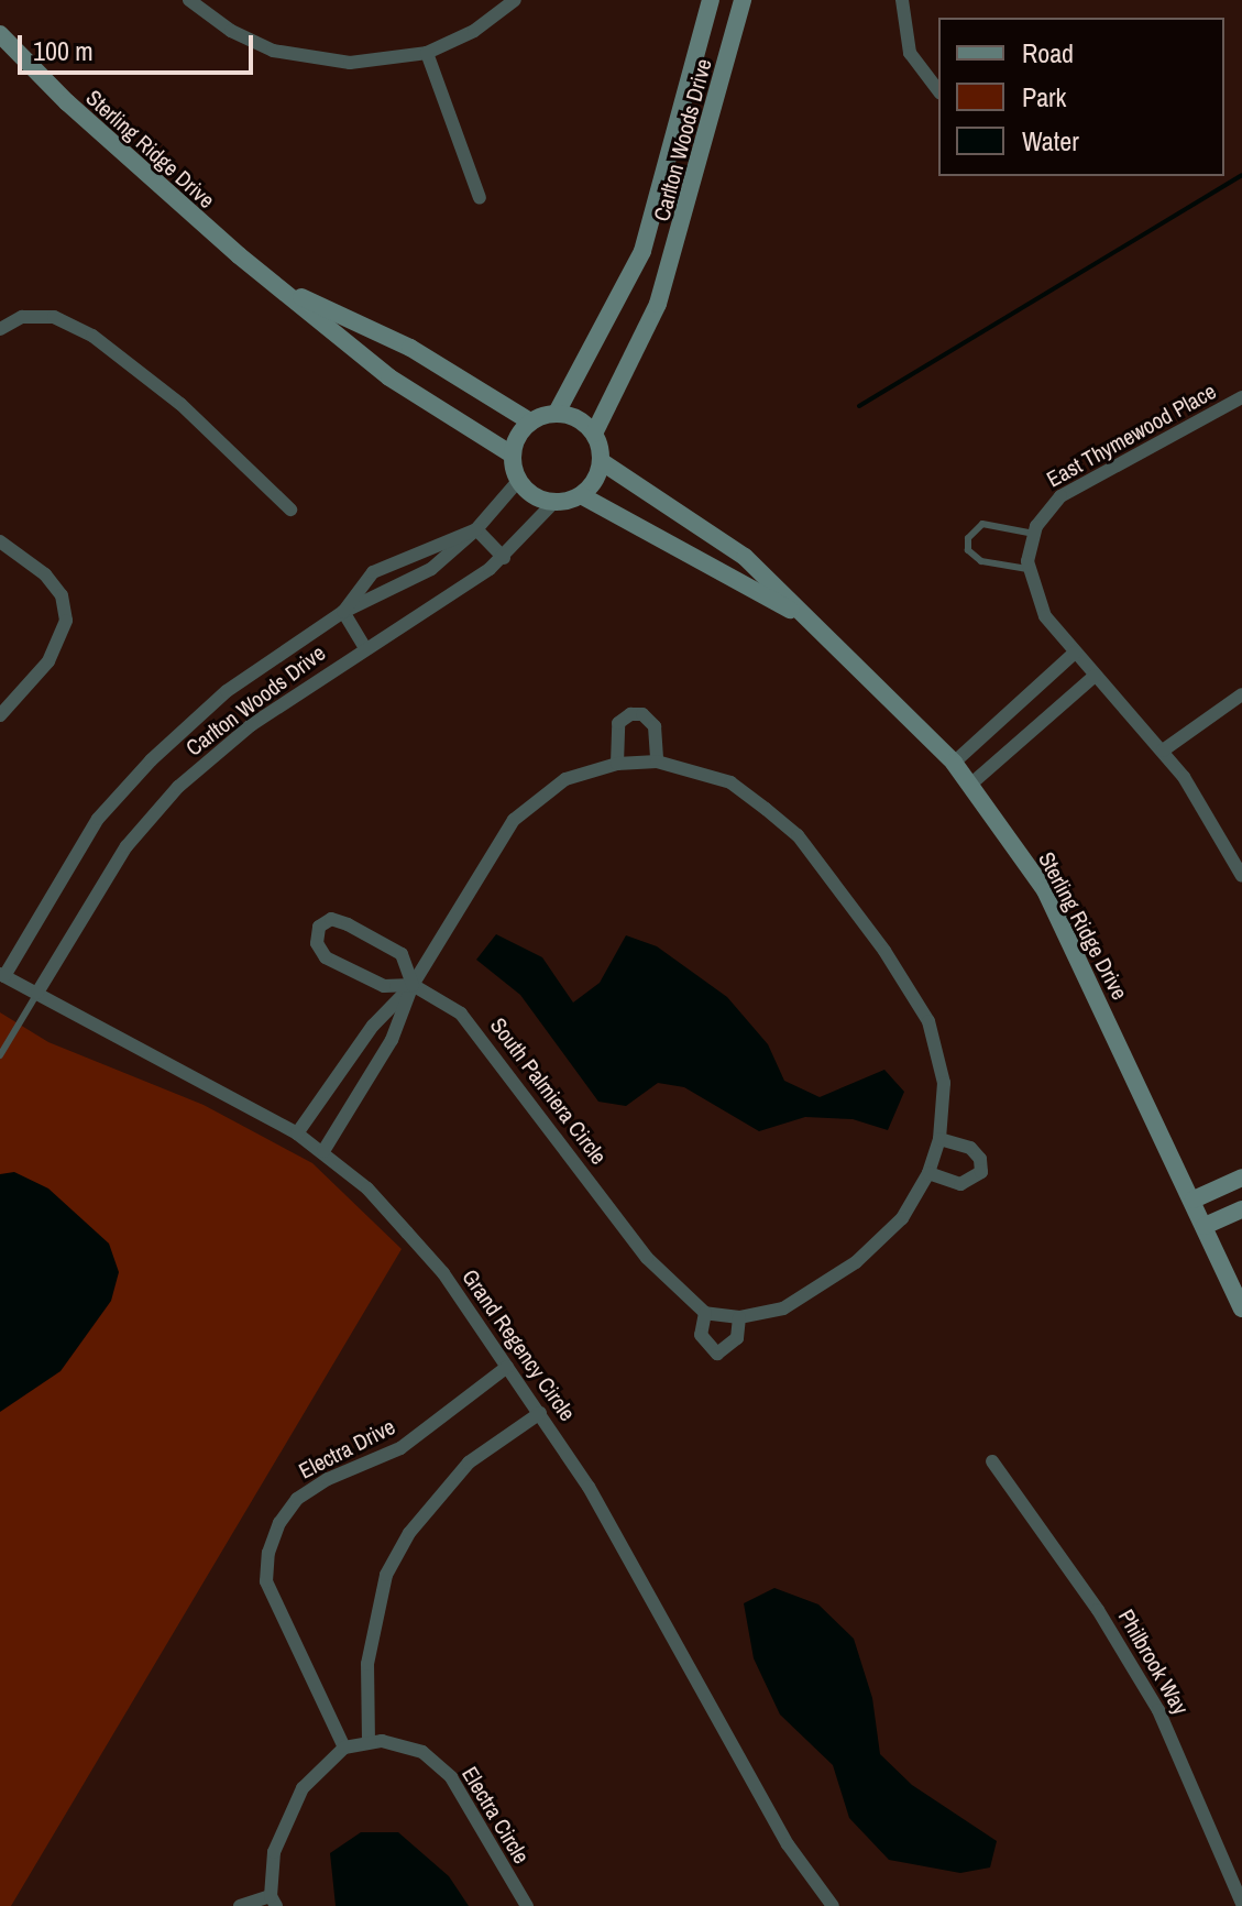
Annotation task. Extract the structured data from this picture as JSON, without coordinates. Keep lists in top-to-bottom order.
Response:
{
  "streets": {
    "street": [
      "Carlton Woods Drive",
      "Sterling Ridge Drive",
      "East Thymewood Place",
      "South Palmiera Circle",
      "Grand Regency Circle",
      "Electra Drive",
      "Philbrook Way",
      "Electra Circle"
    ]
  },
  "crossings": [
    ["Carlton Woods Drive", "Sterling Ridge Drive"],
    ["Carlton Woods Drive", "Grand Regency Circle"],
    ["Grand Regency Circle", "Electra Drive"],
    ["Electra Drive", "Electra Circle"]
  ],
  "legend": ["Road", "Park", "Water"],
  "scale_bar": "100 m"
}
